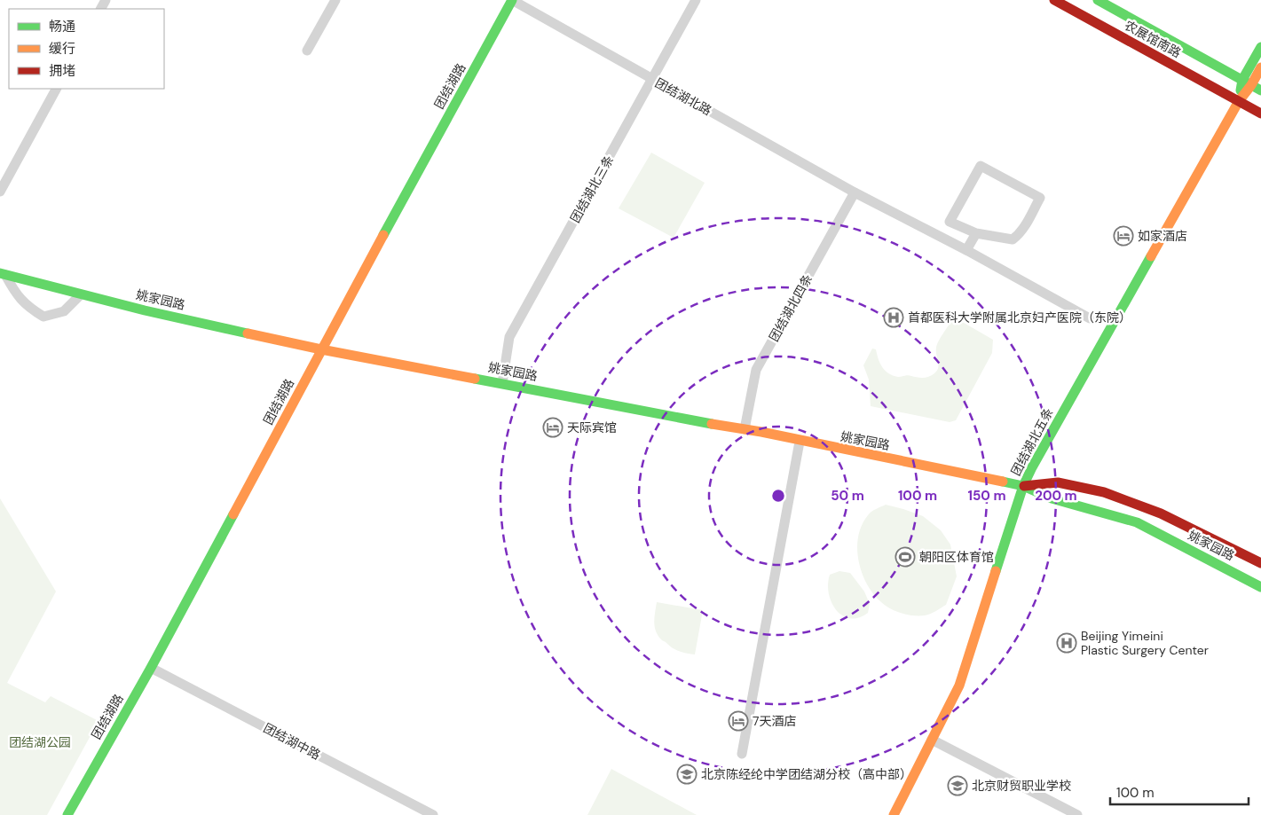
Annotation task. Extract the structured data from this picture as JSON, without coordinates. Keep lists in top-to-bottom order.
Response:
{
  "streets": {
    "street": [
      "农展馆南路",
      "团结湖路",
      "团结湖北路",
      "团结湖北三条",
      "姚家园路",
      "团结湖北四条",
      "团结湖北五条",
      "团结湖中路"
    ]
  },
  "crossings": [
    ["农展馆南路", "团结湖北五条"],
    ["团结湖路", "团结湖北路"],
    ["团结湖路", "姚家园路"],
    ["团结湖路", "团结湖中路"],
    ["团结湖北路", "团结湖北三条"],
    ["团结湖北路", "团结湖北四条"],
    ["团结湖北三条", "姚家园路"],
    ["姚家园路", "团结湖北四条"],
    ["姚家园路", "团结湖北五条"]
  ],
  "parks": ["团结湖公园"],
  "places": {
    "hotel": ["如家酒店", "天际宾馆", "7天酒店"],
    "hospital": ["首都医科大学附属北京妇产医院（东院）", "Beijing Yimeini Plastic Surgery Center"],
    "sports": ["朝阳区体育馆"],
    "school or university": ["北京陈经纶中学团结湖分校（高中部）", "北京财贸职业学校"]
  },
  "legend": ["畅通", "缓行", "拥堵"],
  "scale_bar": "100 m",
  "rings": [
    "50 m",
    "100 m",
    "150 m",
    "200 m"
  ]
}
